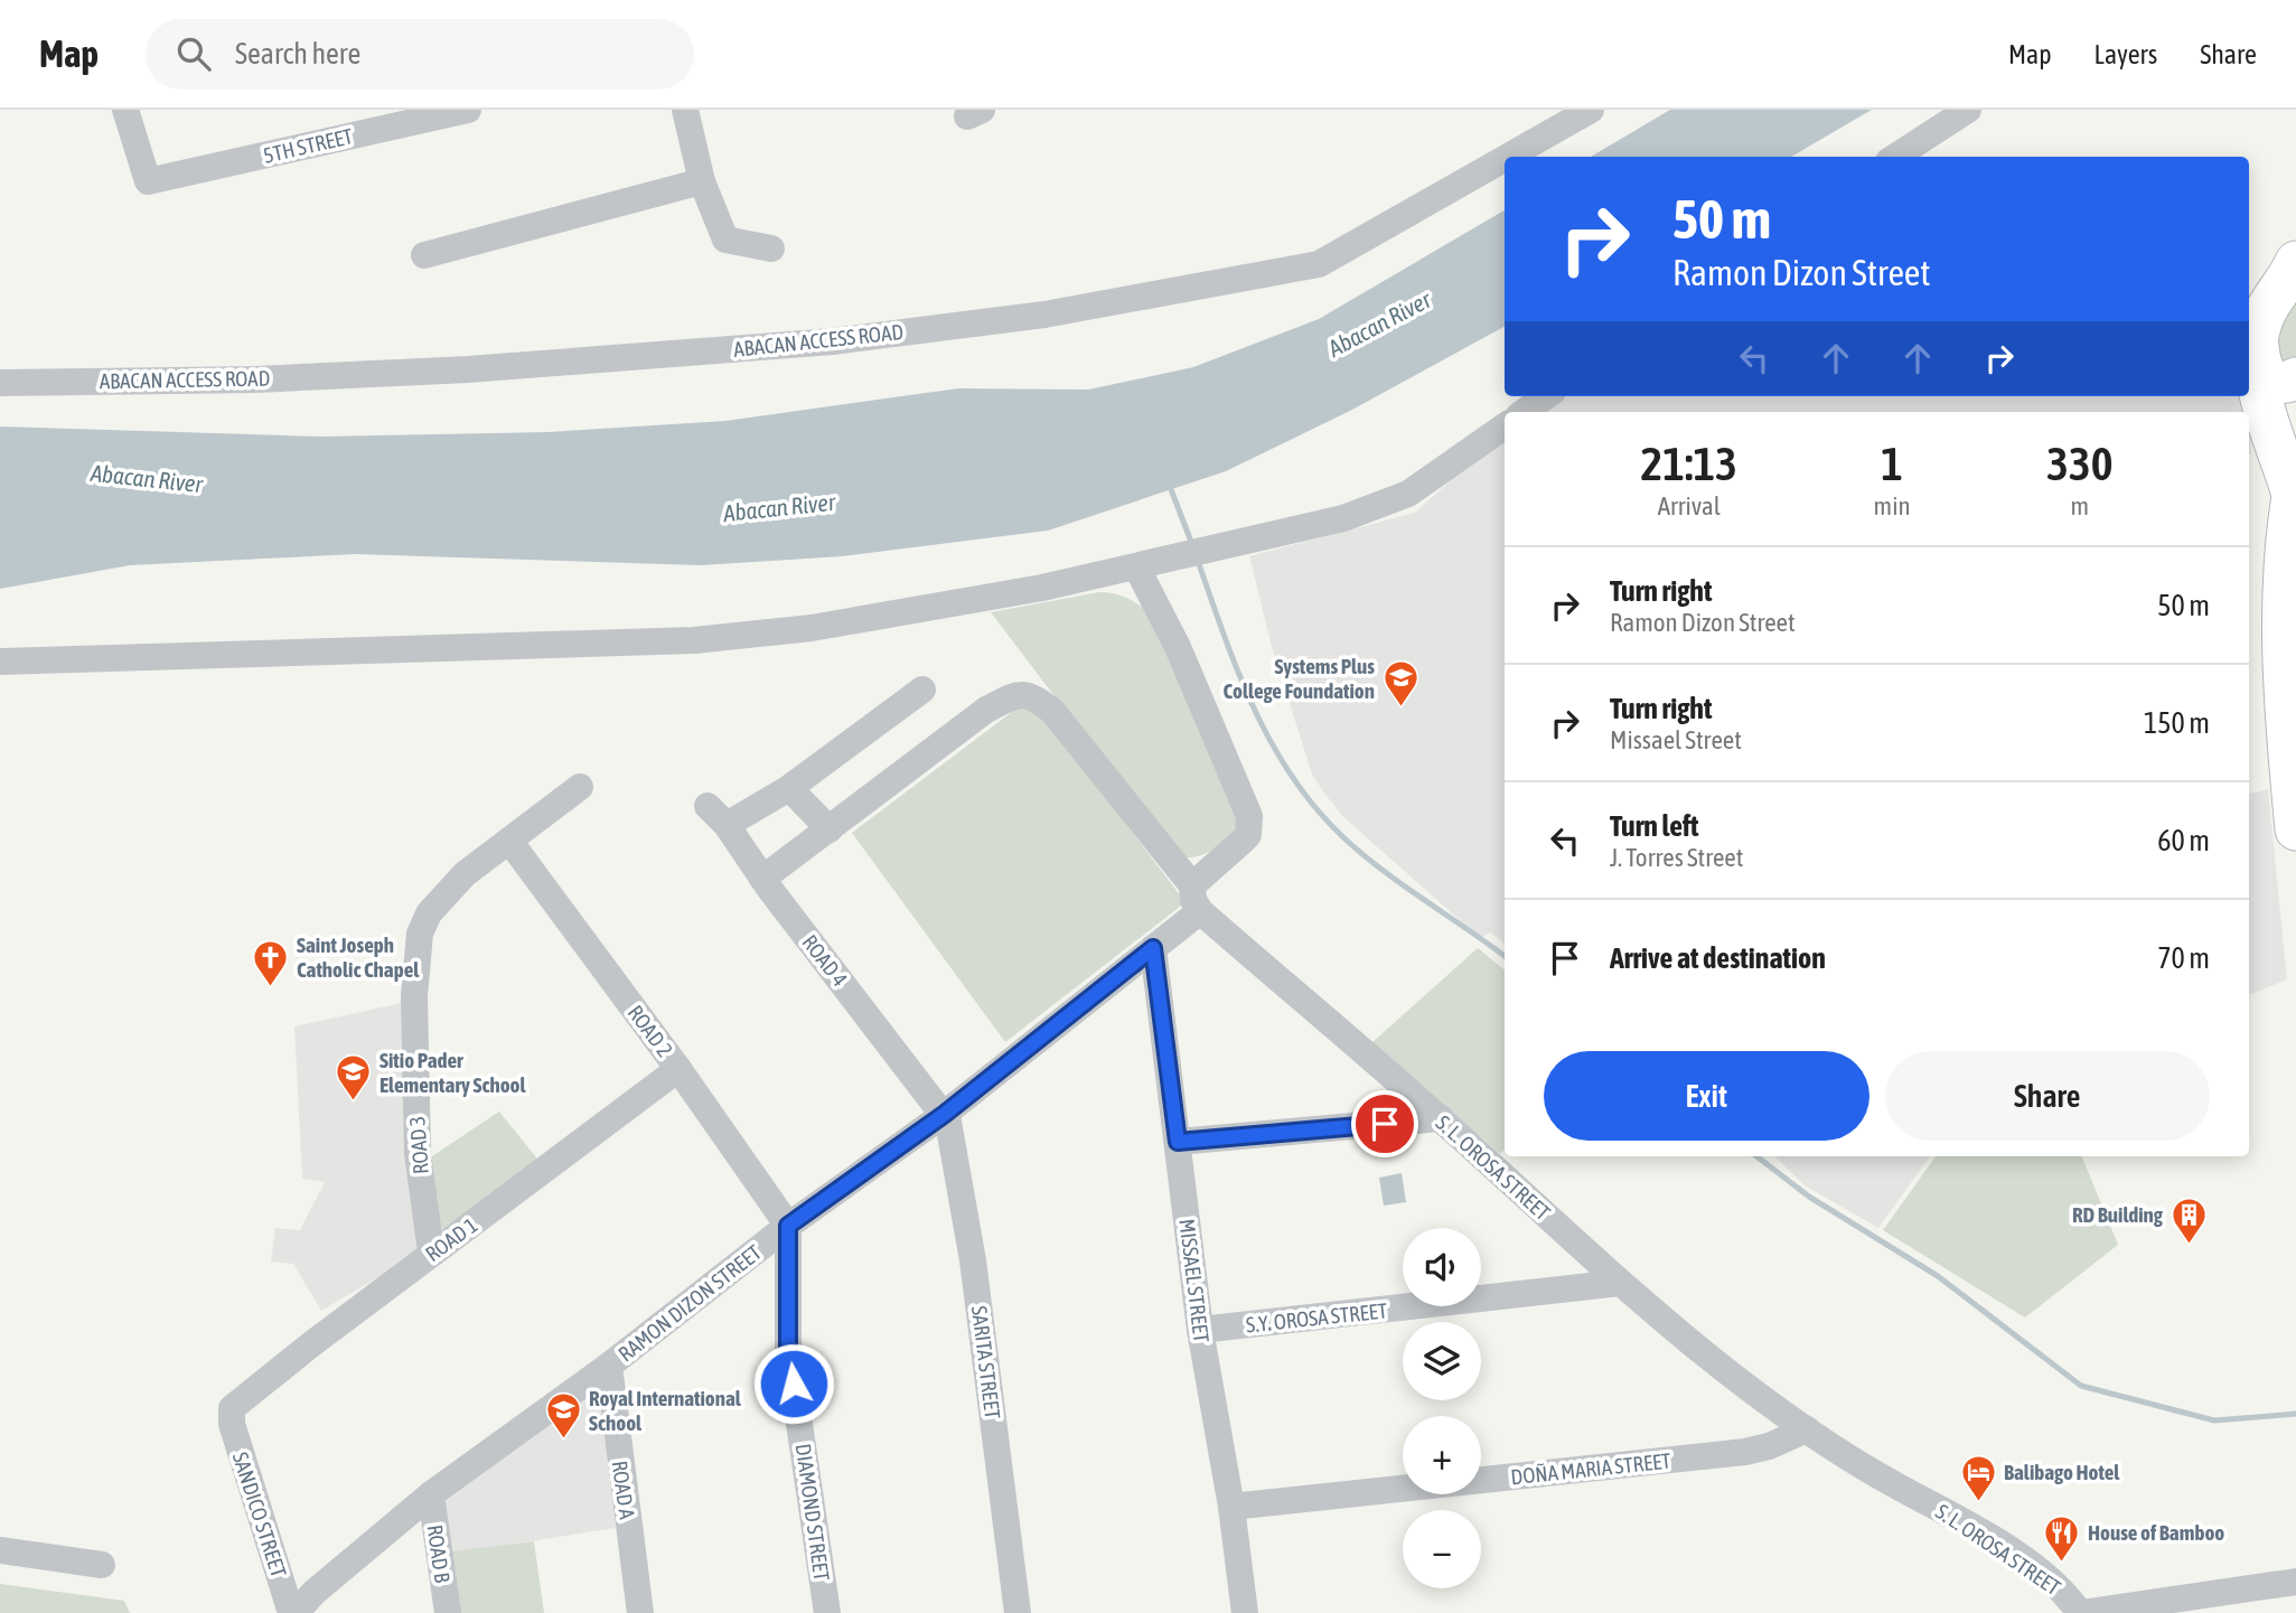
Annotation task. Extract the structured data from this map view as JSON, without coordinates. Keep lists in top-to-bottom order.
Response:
{
  "streets": {
    "street": [
      "5TH STREET",
      "ABACAN ACCESS ROAD",
      "ROAD 4",
      "ROAD 2",
      "ROAD 3",
      "S. L. OROSA STREET",
      "ROAD 1",
      "MISSAEL STREET",
      "RAMON DIZON STREET",
      "S.Y. OROSA STREET",
      "SARITA STREET",
      "DOÑA MARIA STREET",
      "ROAD A",
      "DIAMOND STREET",
      "SANDICO STREET",
      "ROAD B"
    ]
  },
  "crossings": [
    ["ROAD 4", "RAMON DIZON STREET"],
    ["ROAD 4", "SARITA STREET"],
    ["ROAD 2", "ROAD 3"],
    ["ROAD 2", "ROAD 1"],
    ["ROAD 2", "RAMON DIZON STREET"],
    ["ROAD 2", "DIAMOND STREET"],
    ["ROAD 3", "ROAD 1"],
    ["S. L. OROSA STREET", "RAMON DIZON STREET"],
    ["S. L. OROSA STREET", "S.Y. OROSA STREET"],
    ["S. L. OROSA STREET", "DOÑA MARIA STREET"],
    ["ROAD 1", "SANDICO STREET"],
    ["MISSAEL STREET", "RAMON DIZON STREET"],
    ["MISSAEL STREET", "S.Y. OROSA STREET"],
    ["MISSAEL STREET", "DOÑA MARIA STREET"],
    ["RAMON DIZON STREET", "SARITA STREET"],
    ["RAMON DIZON STREET", "ROAD A"],
    ["RAMON DIZON STREET", "DIAMOND STREET"],
    ["RAMON DIZON STREET", "SANDICO STREET"],
    ["RAMON DIZON STREET", "ROAD B"]
  ],
  "water": ["Abacan River"],
  "places": {
    "school or university": ["Systems Plus College Foundation", "Sitio Pader Elementary School", "Royal International School"],
    "church": ["Saint Joseph Catholic Chapel"],
    "building": ["RD Building"],
    "hotel": ["Balibago Hotel"],
    "restaurant": ["House of Bamboo"]
  },
  "page": {
    "header": "Map",
    "search": "Search here",
    "nav": ["Map", "Layers", "Share"],
    "turn": ["50 m", "Ramon Dizon Street"],
    "eta": [
      "21:13",
      "Arrival",
      "1",
      "min",
      "330",
      "m"
    ],
    "list": [
      {
        "name": "Turn right",
        "note": "Ramon Dizon Street",
        "value": "50 m"
      },
      {
        "name": "Turn right",
        "note": "Missael Street",
        "value": "150 m"
      },
      {
        "name": "Turn left",
        "note": "J. Torres Street",
        "value": "60 m"
      },
      {
        "name": "Arrive at destination",
        "value": "70 m"
      }
    ],
    "buttons": ["Exit", "Share"],
    "map_buttons": ["+", "−"]
  }
}
